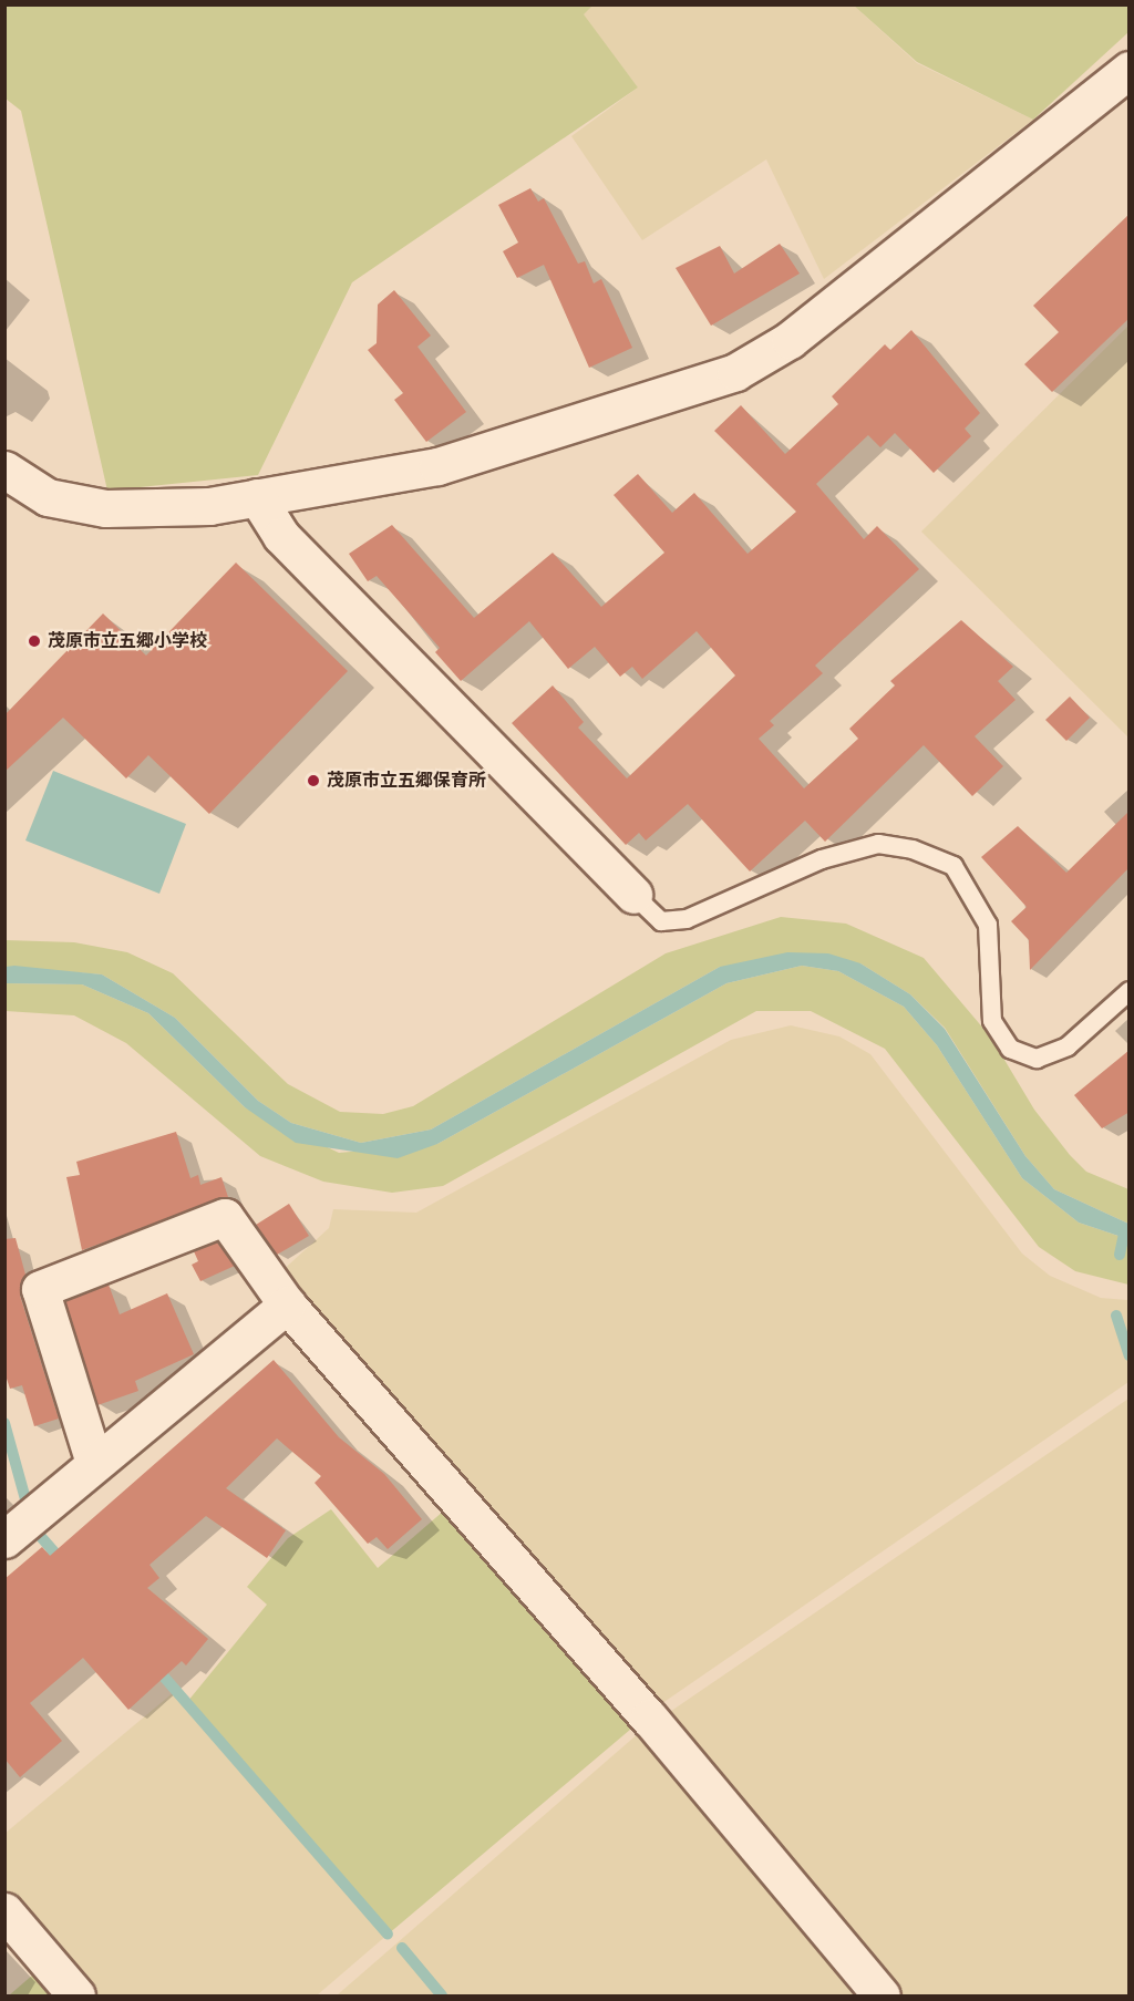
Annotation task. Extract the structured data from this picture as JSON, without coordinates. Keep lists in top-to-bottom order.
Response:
{
  "places": ["茂原市立五郷小学校", "茂原市立五郷保育所"]
}
